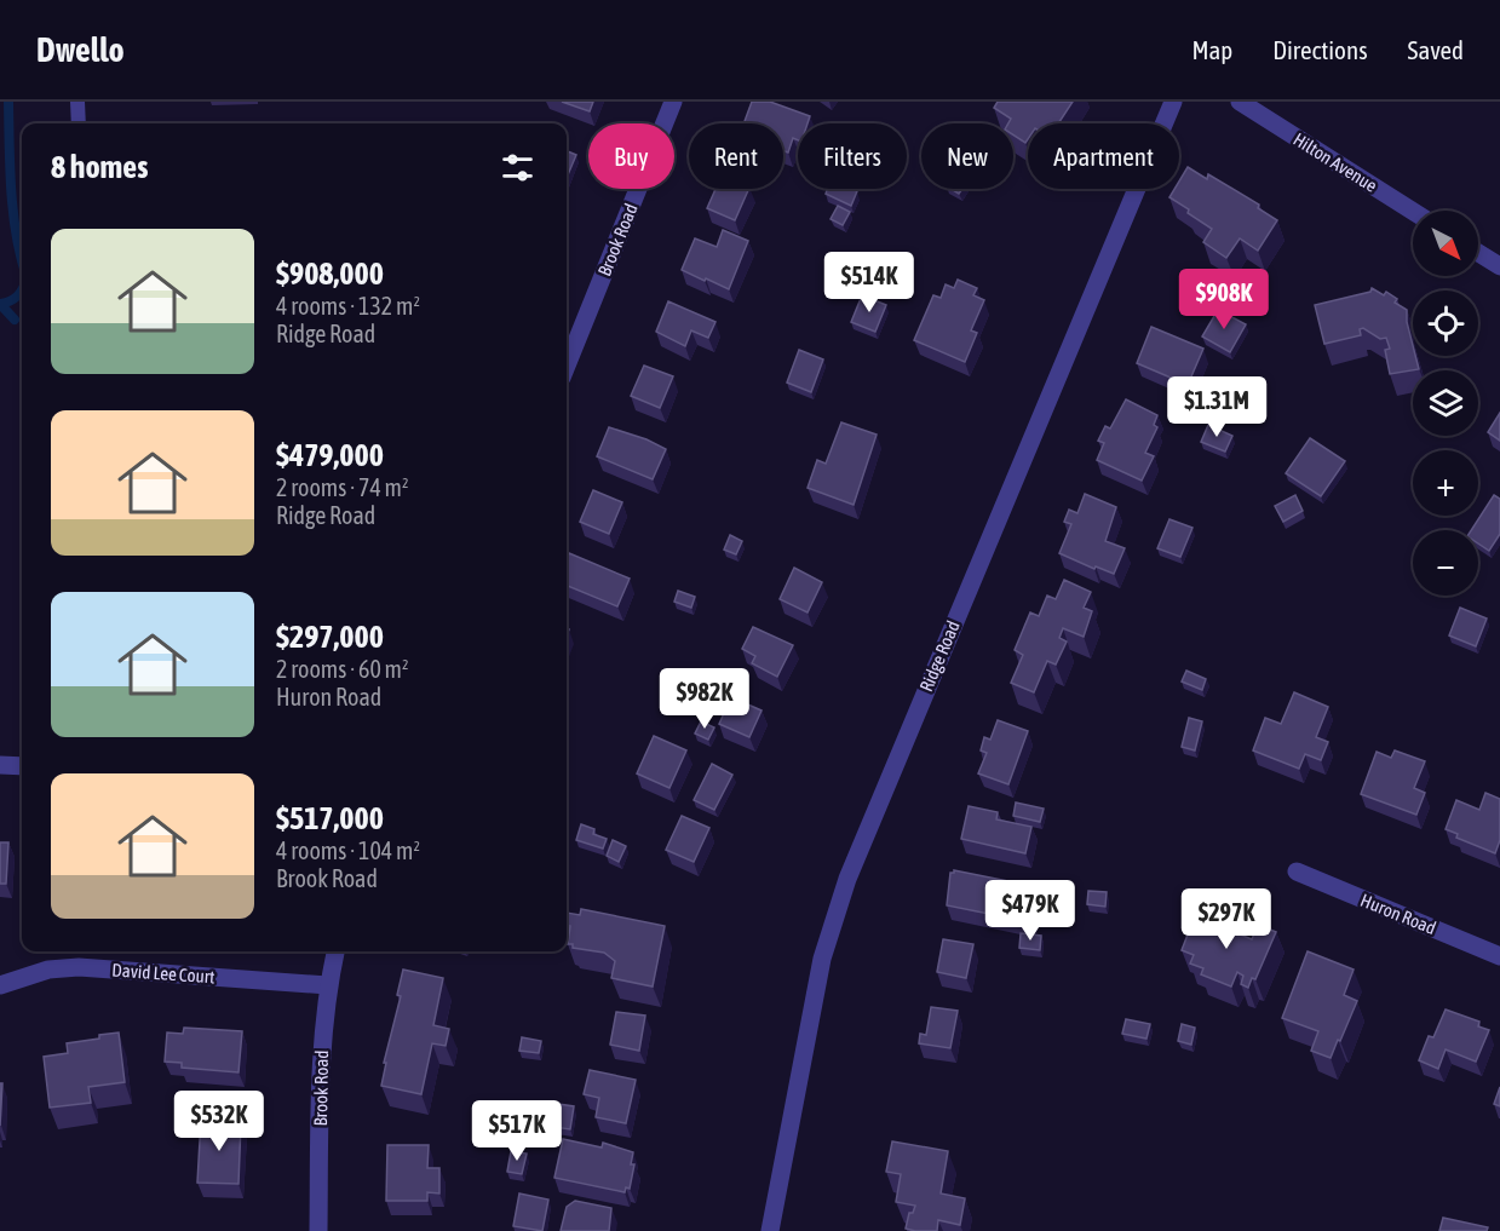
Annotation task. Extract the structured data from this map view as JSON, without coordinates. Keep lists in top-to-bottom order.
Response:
{
  "streets": {
    "street": [
      "Hilton Avenue",
      "Brook Road",
      "Ridge Road",
      "Huron Road",
      "David Lee Court"
    ]
  },
  "crossings": [
    ["Brook Road", "David Lee Court"]
  ],
  "north": "bottom right",
  "page": {
    "header": "Dwello",
    "nav": ["Map", "Directions", "Saved"],
    "chip": [
      "Buy",
      "Rent",
      "Filters",
      "New",
      "Apartment"
    ],
    "heading": "8 homes",
    "map_buttons": ["+", "−"],
    "list": [
      {
        "name": "$908,000",
        "note": "4 rooms · 132 m² · Ridge Road"
      },
      {
        "name": "$479,000",
        "note": "2 rooms · 74 m² · Ridge Road"
      },
      {
        "name": "$297,000",
        "note": "2 rooms · 60 m² · Huron Road"
      },
      {
        "name": "$517,000",
        "note": "4 rooms · 104 m² · Brook Road"
      }
    ],
    "price": [
      "$514K",
      "$908K",
      "$1.31M",
      "$982K",
      "$479K",
      "$297K",
      "$532K",
      "$517K"
    ]
  }
}
